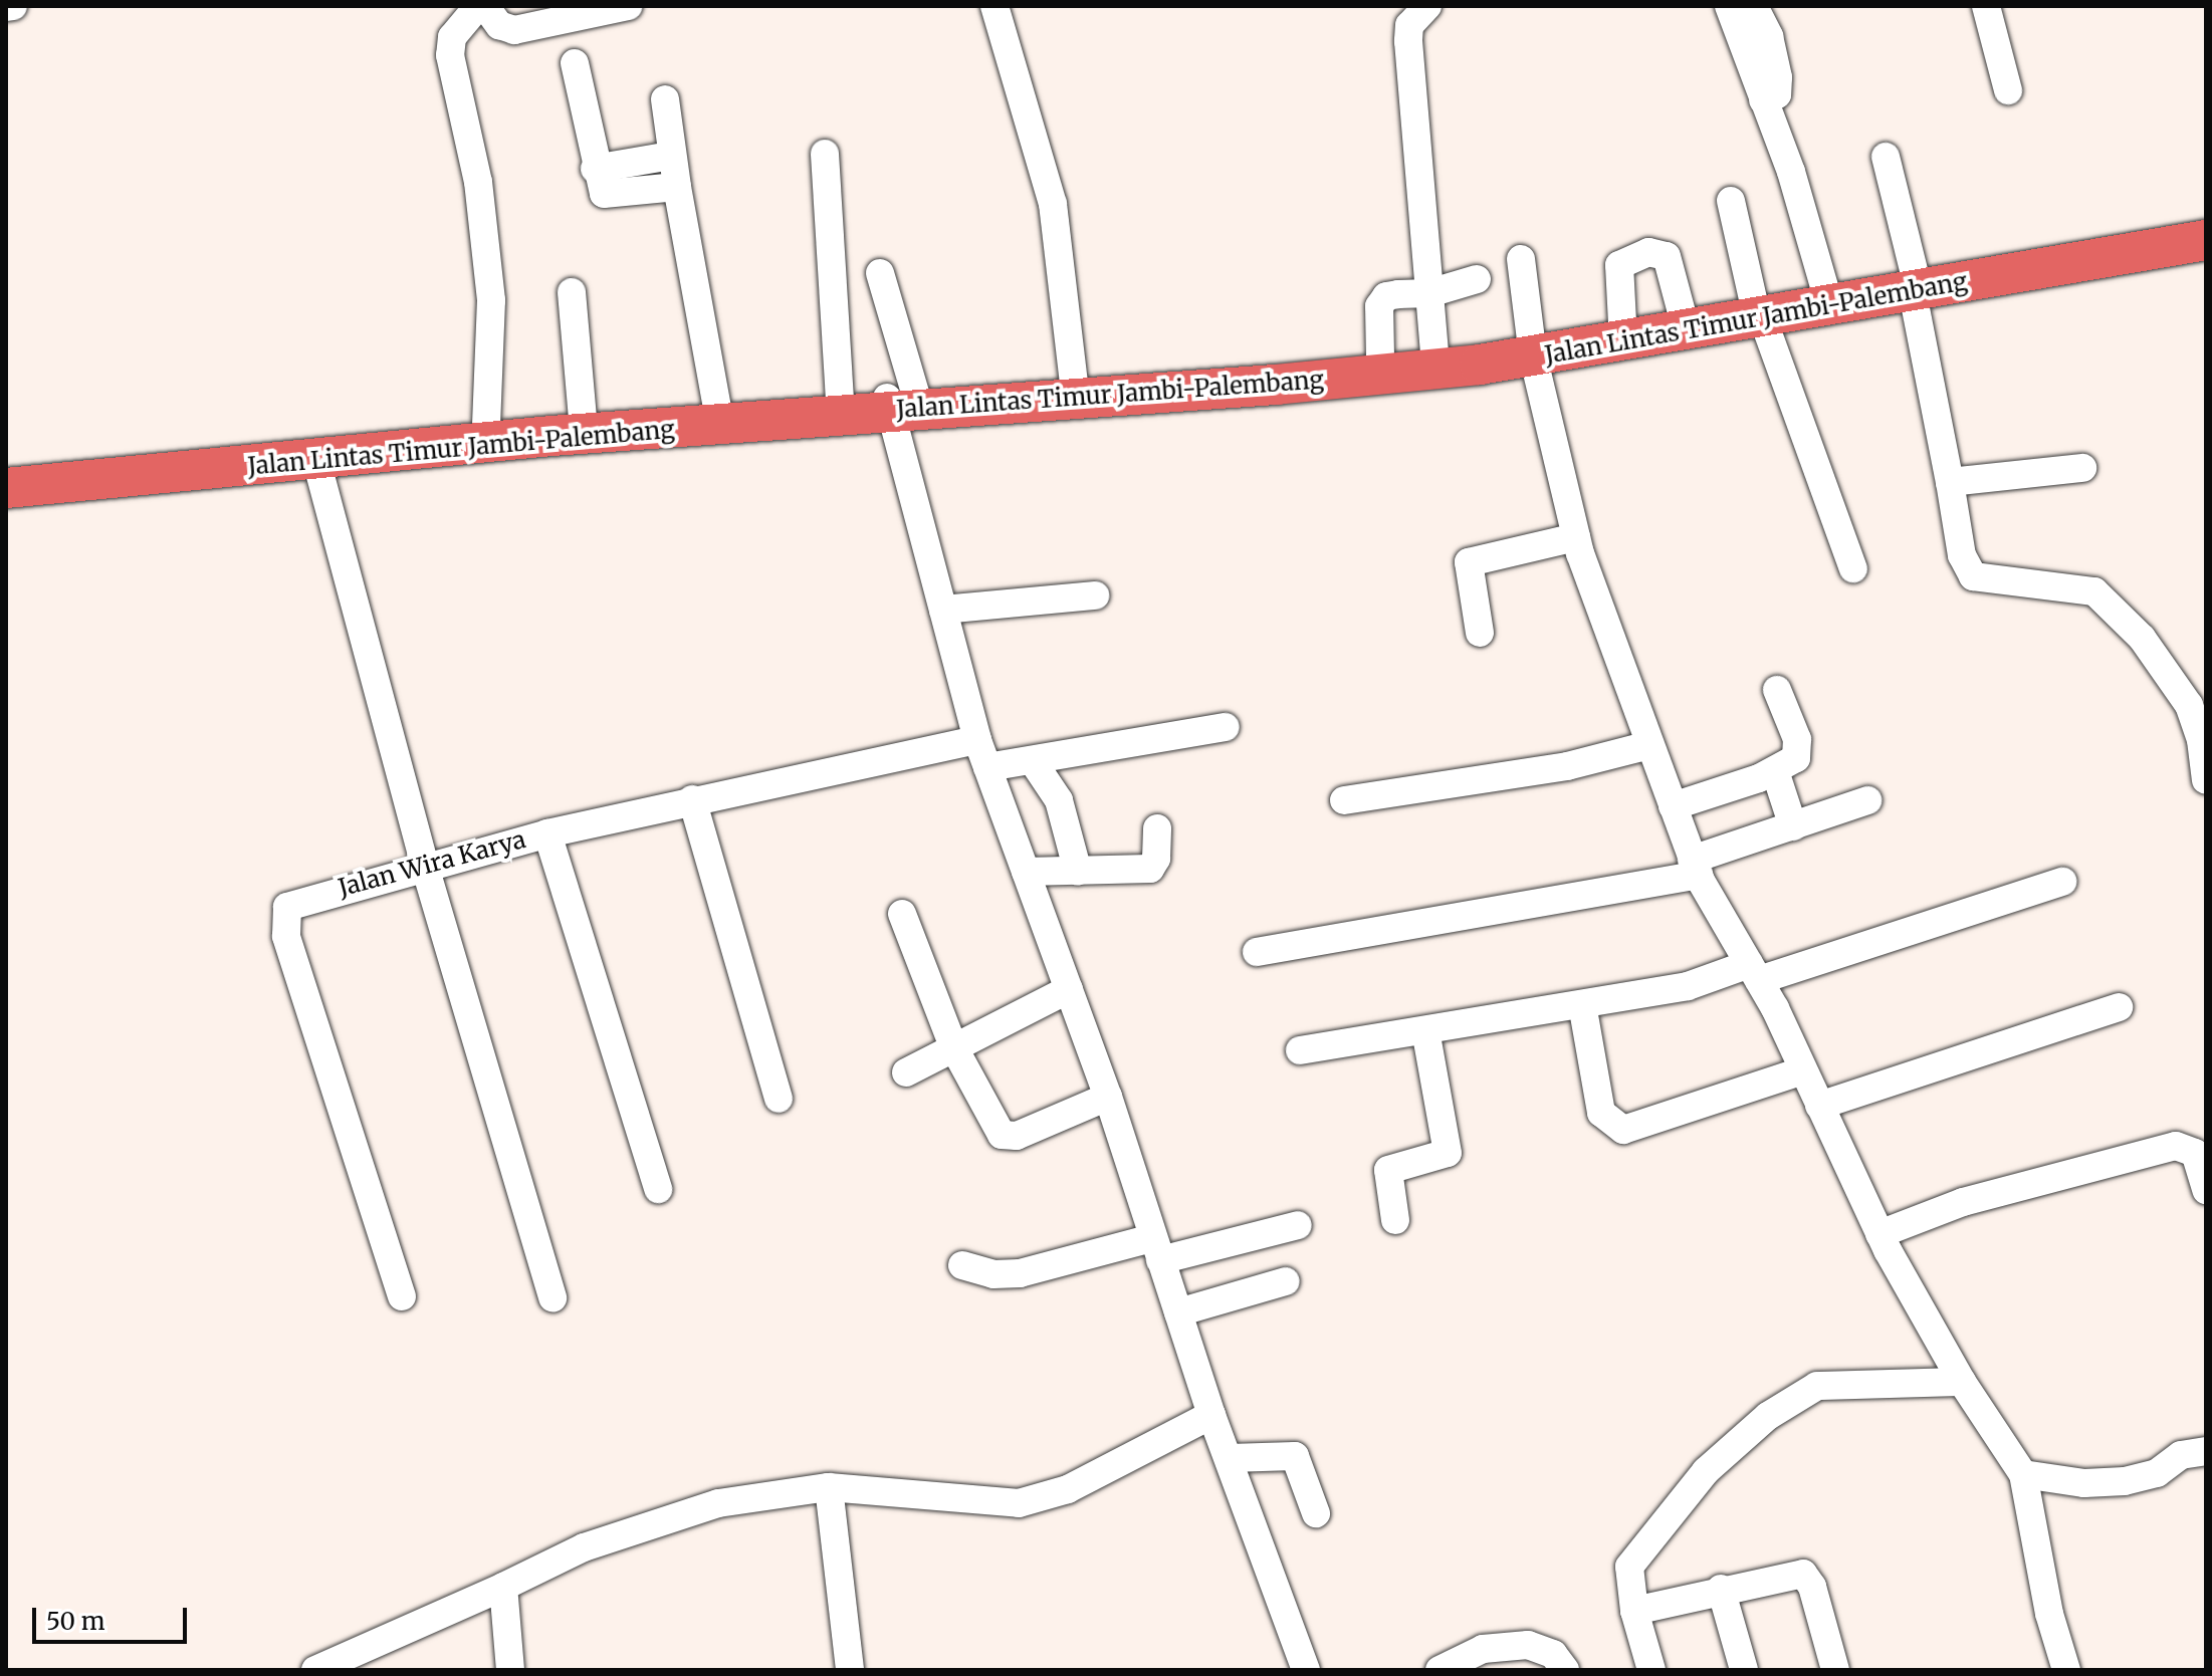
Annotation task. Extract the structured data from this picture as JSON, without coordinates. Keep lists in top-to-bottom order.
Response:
{
  "streets": {
    "highway": ["Jalan Lintas Timur Jambi-Palembang"],
    "street": ["Jalan Wira Karya"]
  },
  "scale_bar": "50 m"
}
